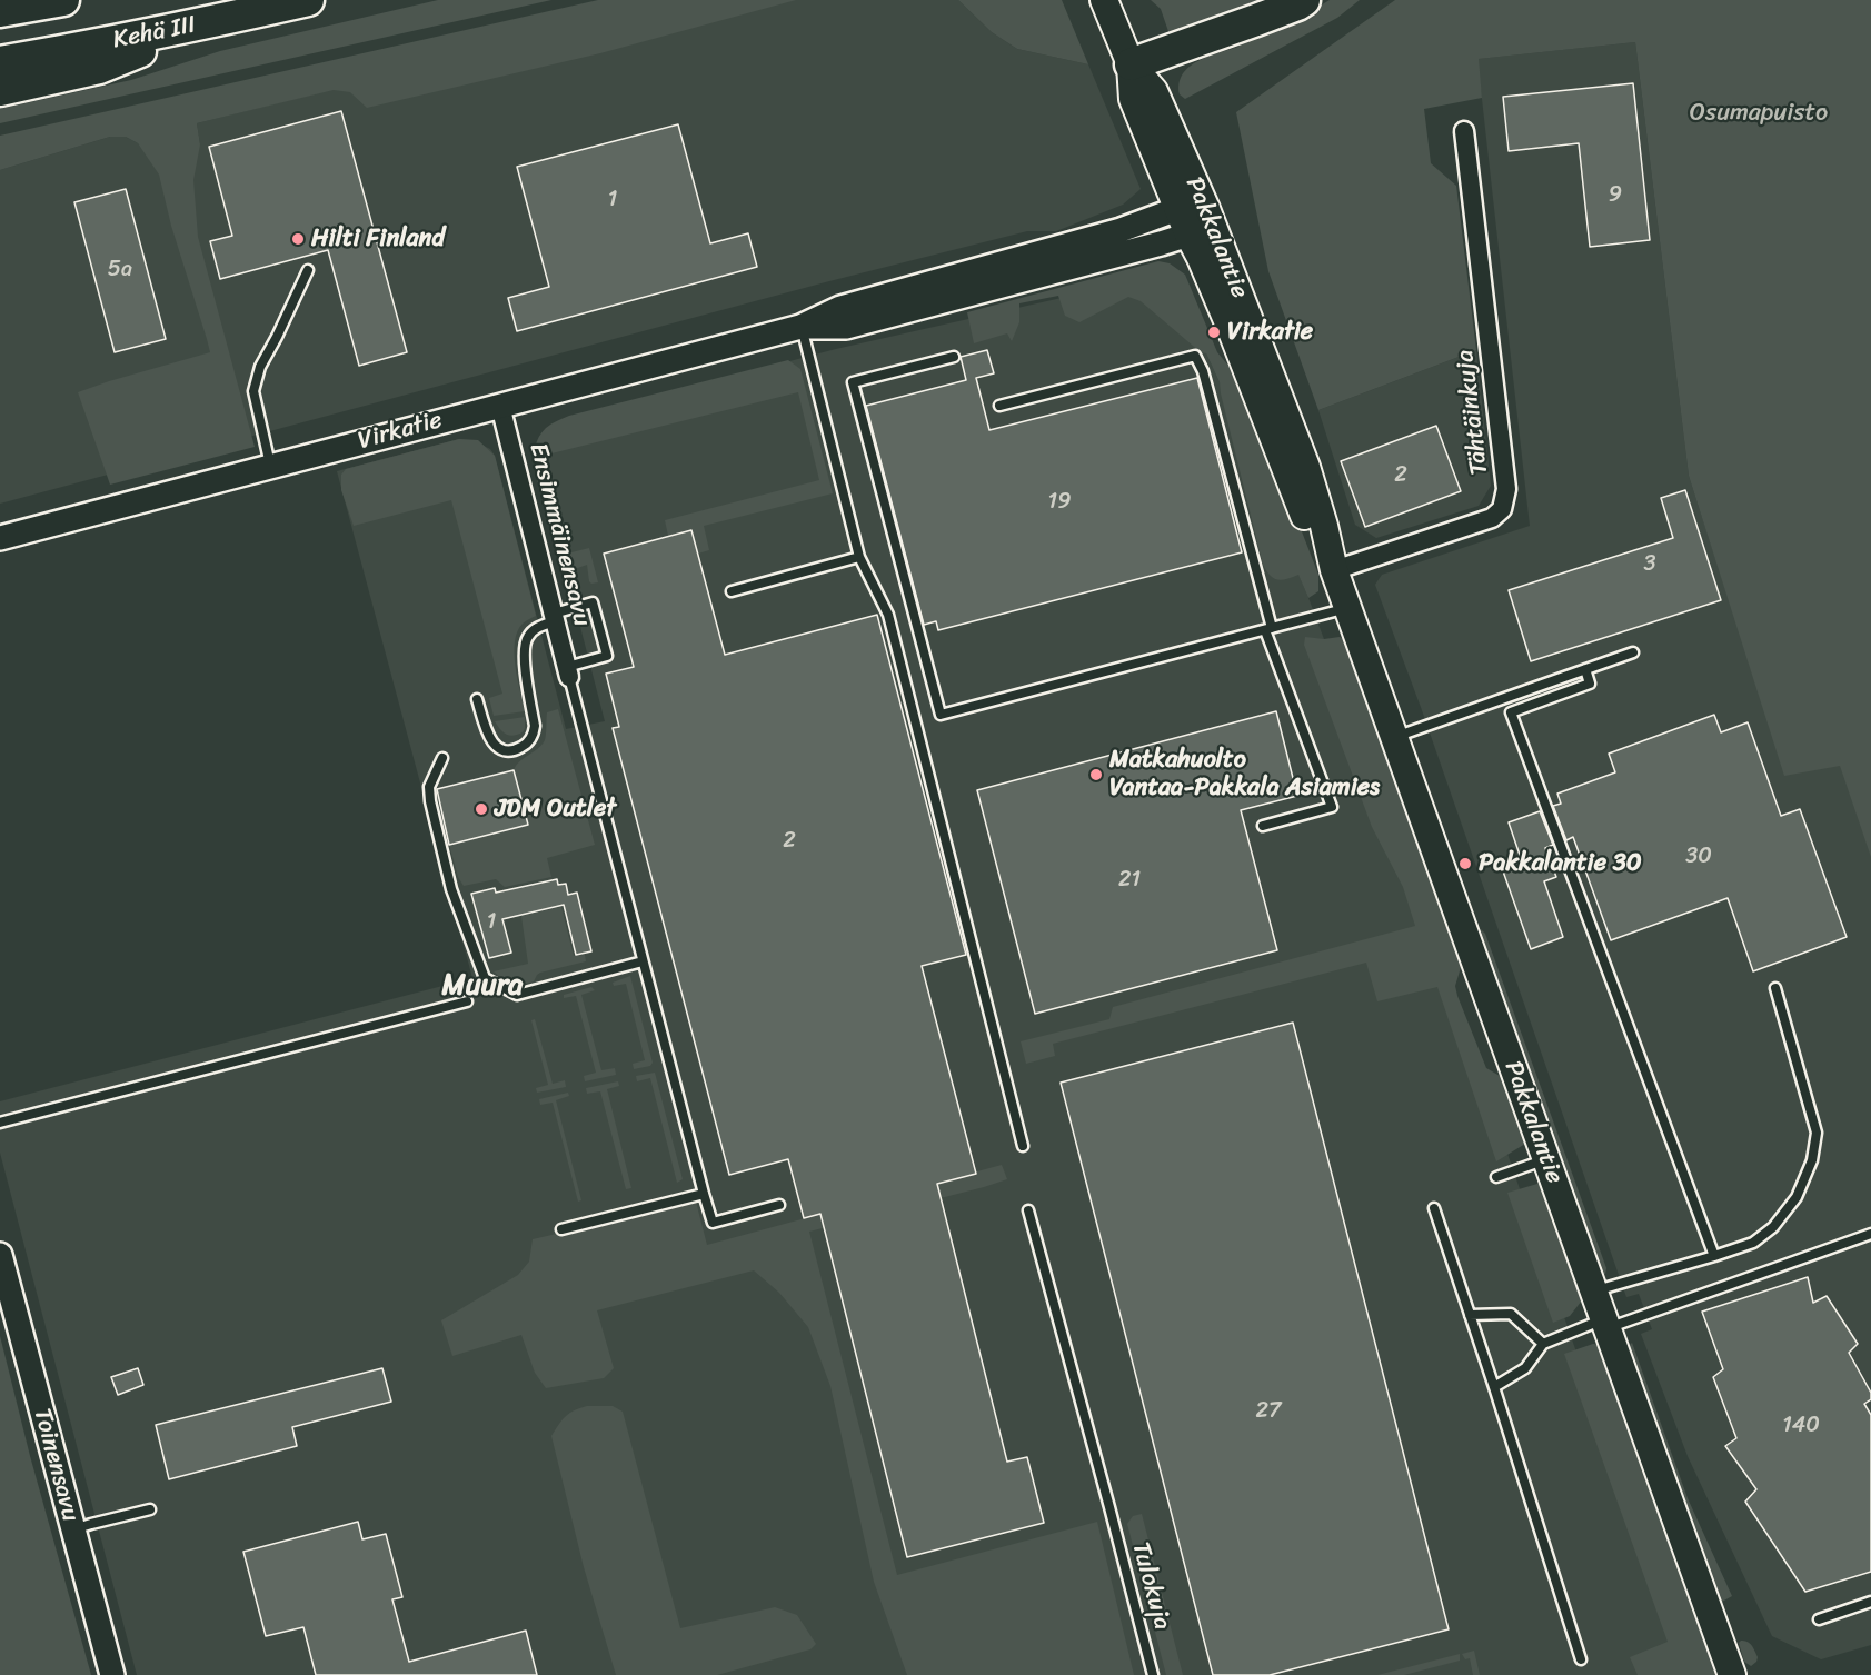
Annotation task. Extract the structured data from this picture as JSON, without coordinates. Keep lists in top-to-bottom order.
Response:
{
  "streets": {
    "highway": ["Kehä III"],
    "main road": ["Pakkalantie"],
    "street": [
      "Tähtäinkuja",
      "Virkatie",
      "Ensimmäinensavu",
      "Toinensavu"
    ],
    "lane": ["Tulokuja"]
  },
  "crossings": [
    ["Pakkalantie", "Tähtäinkuja"],
    ["Pakkalantie", "Virkatie"],
    ["Virkatie", "Ensimmäinensavu"]
  ],
  "districts": ["Muura"],
  "parks": ["Osumapuisto"],
  "places": [
    "Hilti Finland",
    "Virkatie",
    "Matkahuolto Vantaa-Pakkala Asiamies",
    "JDM Outlet",
    "Pakkalantie 30"
  ],
  "house_numbers": [
    "9",
    "1",
    "5a",
    "2",
    "19",
    "3",
    "2",
    "30",
    "21",
    "1",
    "27",
    "140"
  ]
}
